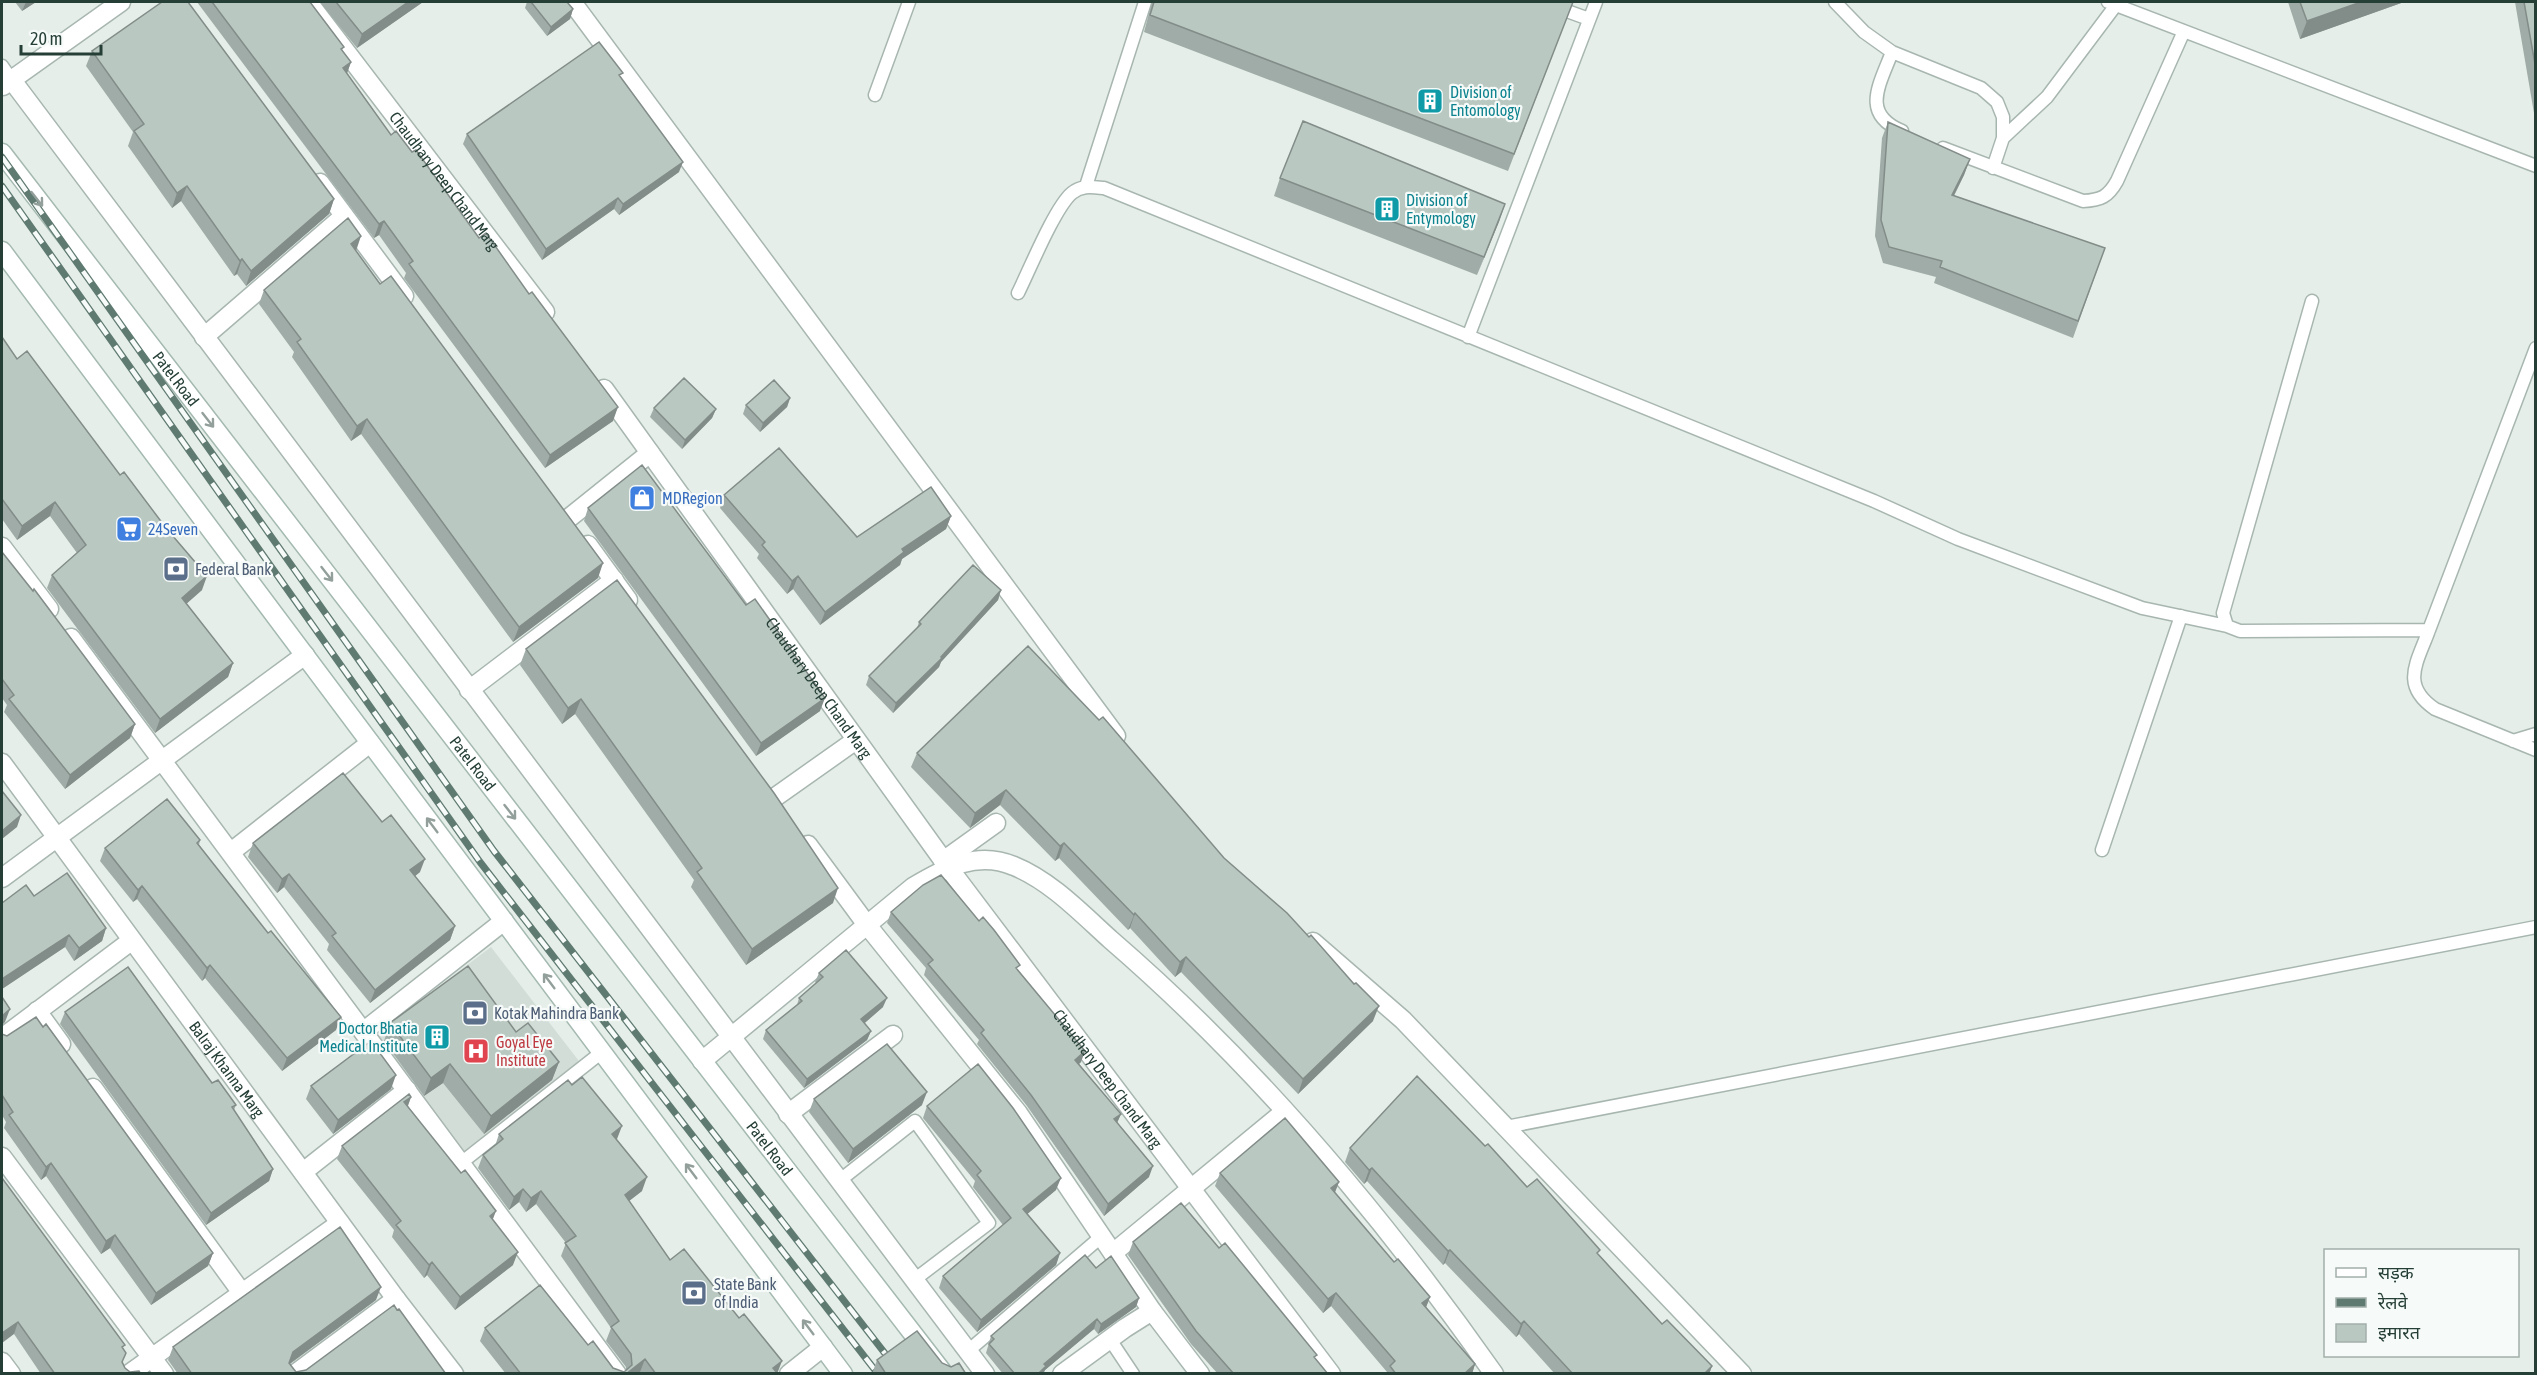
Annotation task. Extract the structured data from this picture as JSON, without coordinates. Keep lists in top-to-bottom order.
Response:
{
  "streets": {
    "street": ["Chaudhary Deep Chand Marg", "Patel Road", "Balraj Khanna Marg"]
  },
  "places": {
    "building": ["Division of Entomology", "Division of Entymology", "Doctor Bhatia Medical Institute"],
    "shop": ["MDRegion"],
    "supermarket": ["24Seven"],
    "bank": ["Federal Bank", "Kotak Mahindra Bank", "State Bank of India"],
    "hospital": ["Goyal Eye Institute"]
  },
  "legend": ["सड़क", "रेलवे", "इमारत"],
  "scale_bar": "20 m"
}
